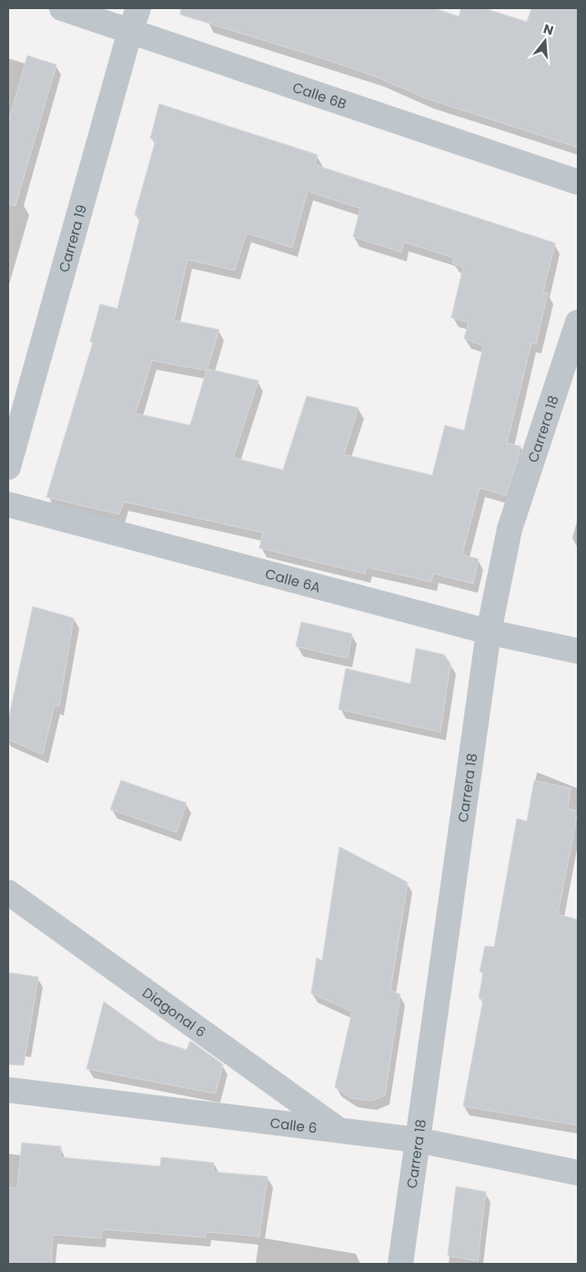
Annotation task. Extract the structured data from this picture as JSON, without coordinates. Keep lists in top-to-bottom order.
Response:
{
  "streets": {
    "street": [
      "Calle 6B",
      "Carrera 19",
      "Carrera 18",
      "Calle 6A",
      "Diagonal 6",
      "Calle 6"
    ]
  },
  "crossings": [
    ["Calle 6B", "Carrera 19"],
    ["Carrera 18", "Calle 6A"],
    ["Carrera 18", "Calle 6"],
    ["Diagonal 6", "Calle 6"]
  ],
  "north": "top"
}
